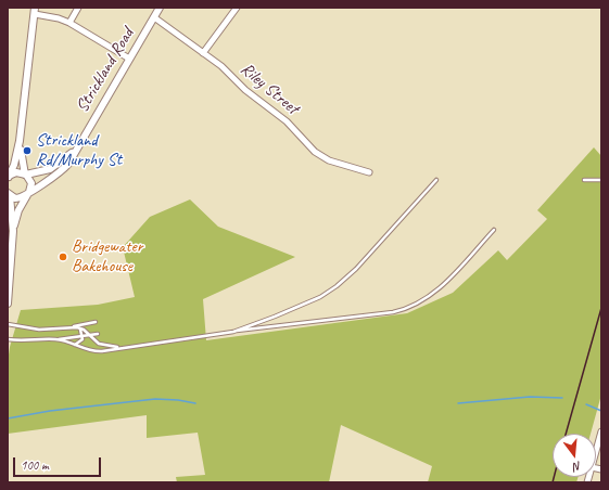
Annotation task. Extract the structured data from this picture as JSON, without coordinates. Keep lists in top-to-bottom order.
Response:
{
  "streets": {
    "street": ["Strickland Road", "Riley Street"]
  },
  "crossings": [
    ["Strickland Road", "Riley Street"]
  ],
  "places": ["Strickland Rd/Murphy St", "Bridgewater Bakehouse"],
  "scale_bar": "100 m",
  "north": "bottom"
}
